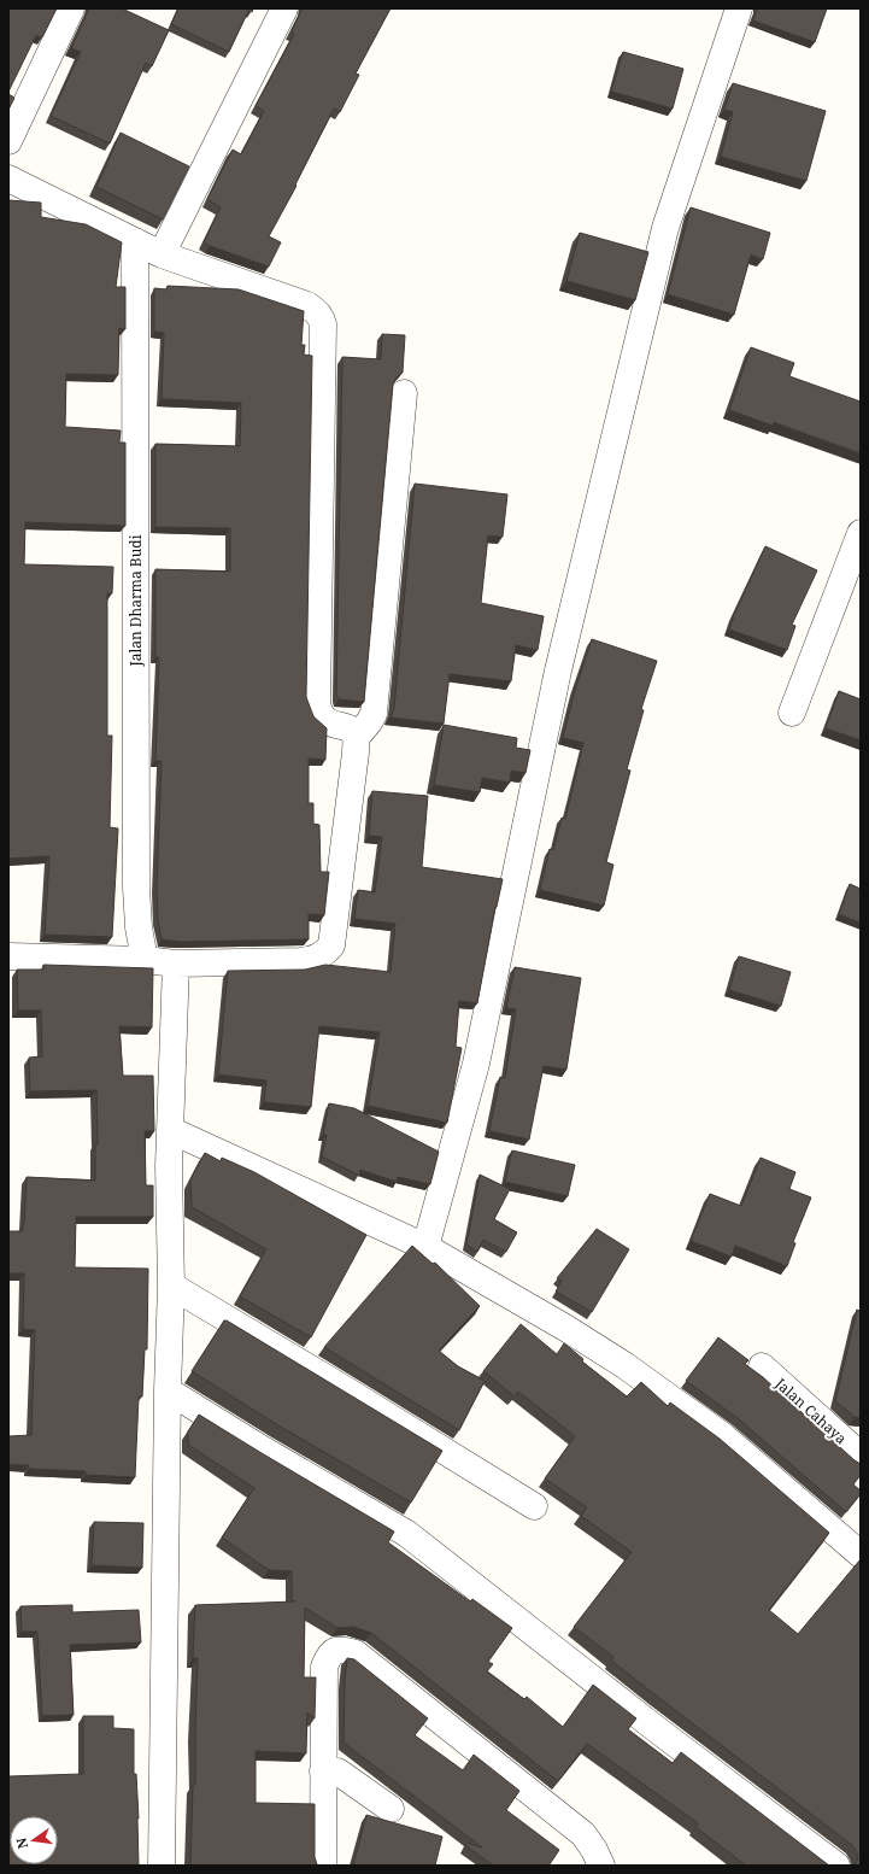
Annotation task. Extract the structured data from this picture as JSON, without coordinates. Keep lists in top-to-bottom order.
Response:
{
  "streets": {
    "street": ["Jalan Dharma Budi", "Jalan Cahaya"]
  },
  "north": "left"
}
